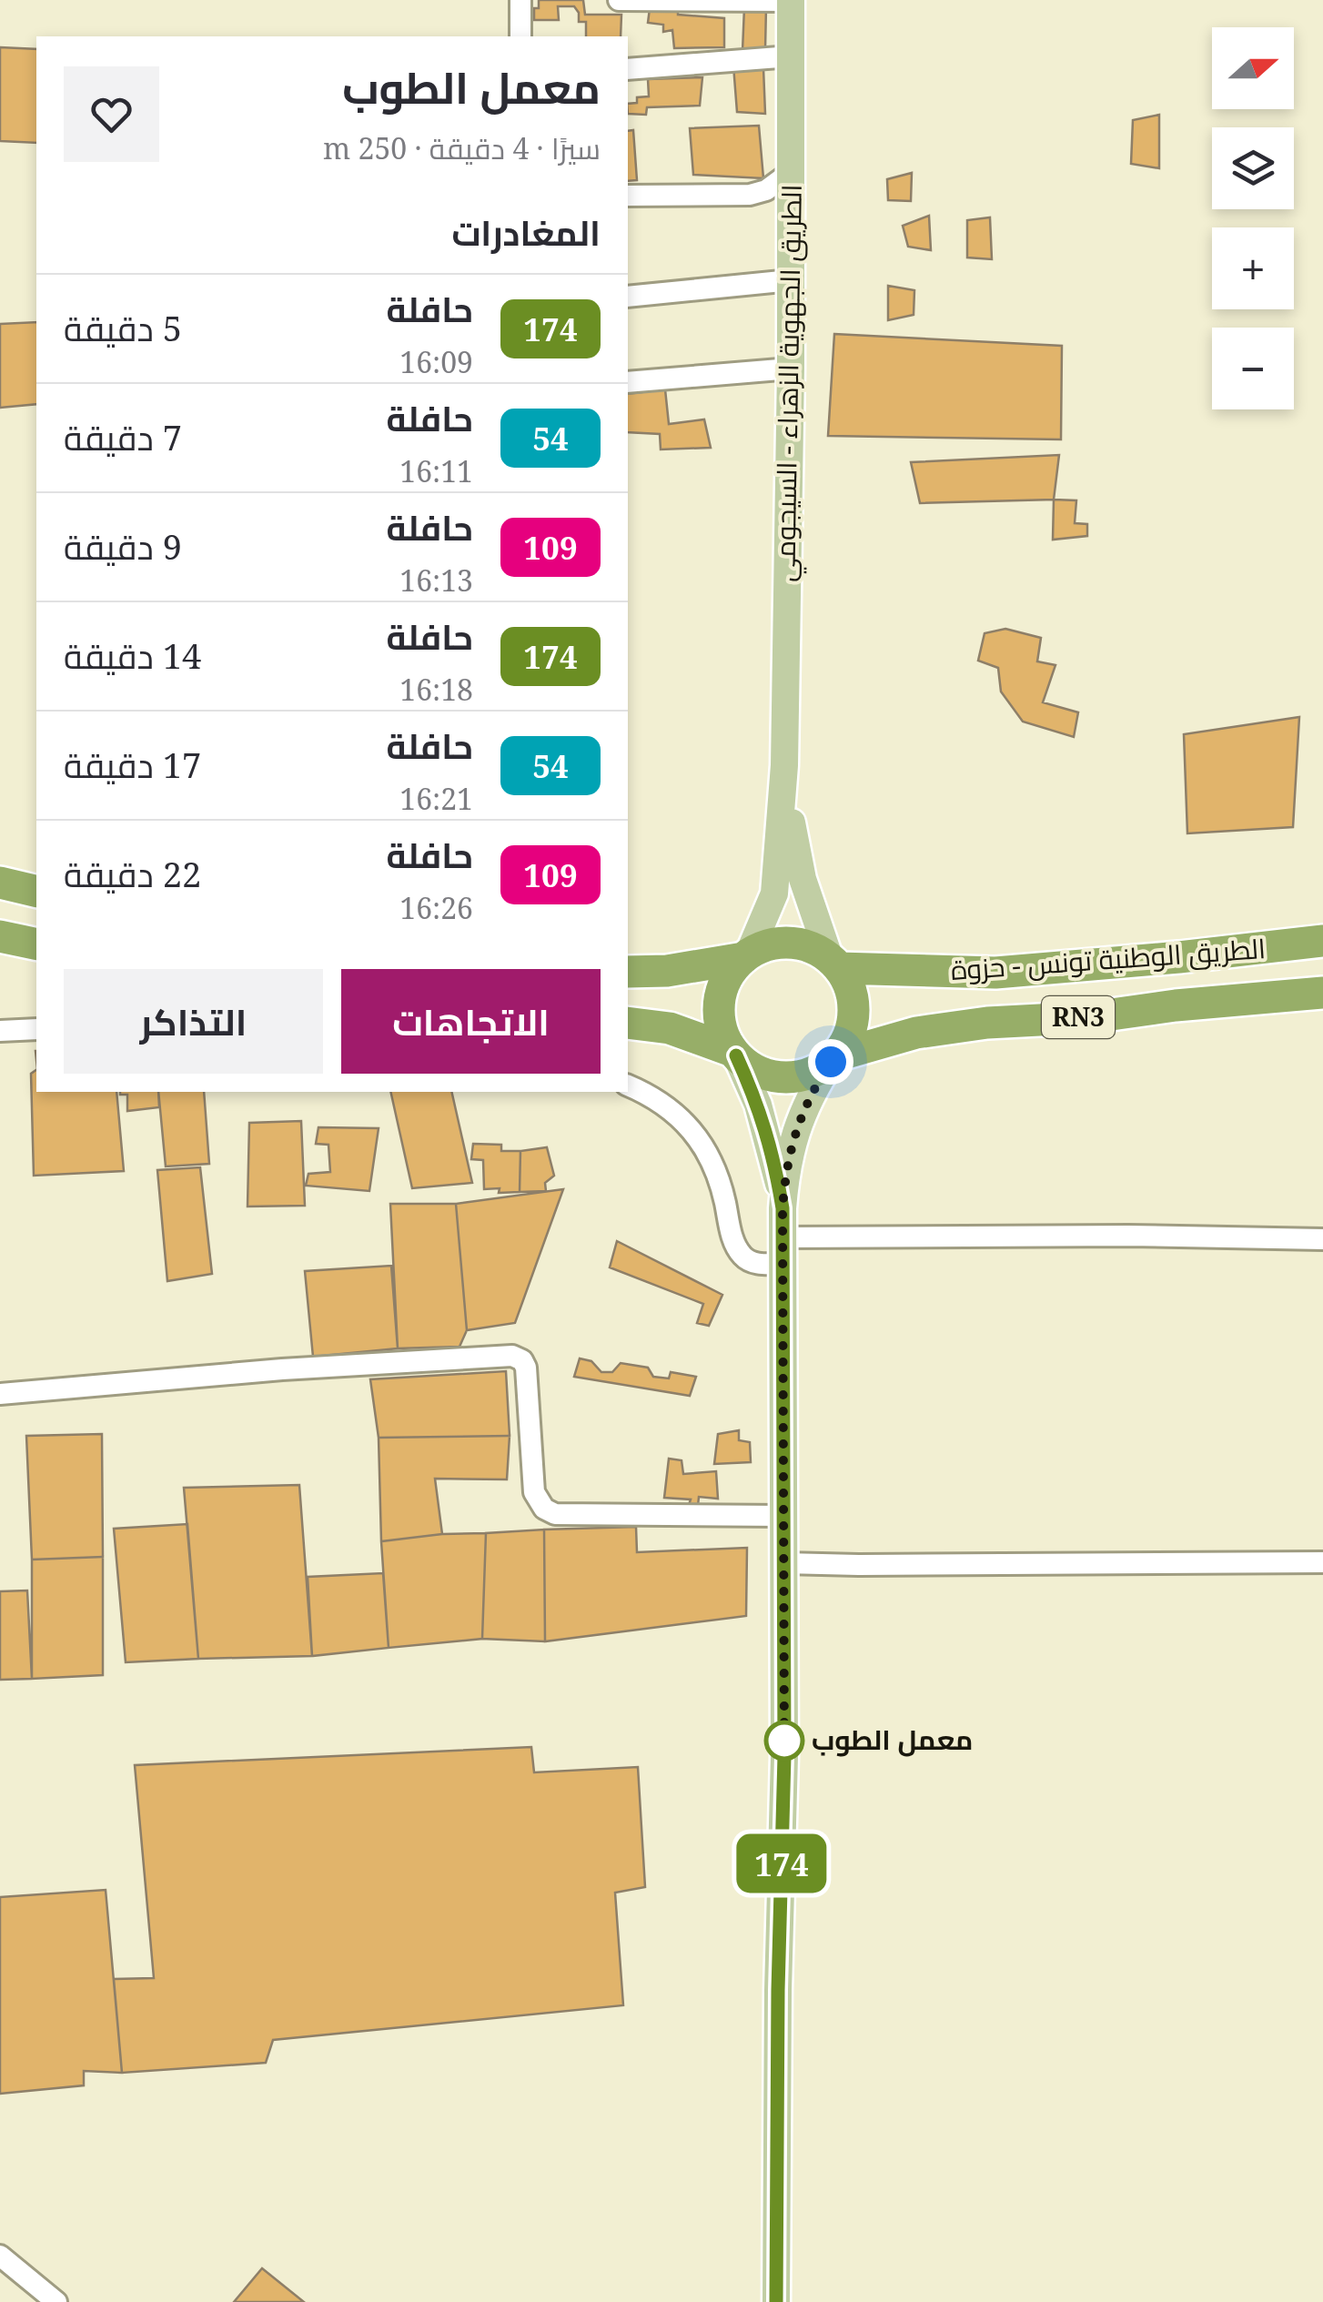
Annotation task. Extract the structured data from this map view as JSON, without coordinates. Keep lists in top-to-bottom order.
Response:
{
  "streets": {
    "highway": ["الطريق الوطنية تونس - حزوة", "RN3"],
    "main road": ["الطريق الجهوية الزهراء - السيجومي"]
  },
  "crossings": [
    ["الطريق الجهوية الزهراء - السيجومي", "الطريق الوطنية تونس - حزوة"],
    ["الطريق الجهوية الزهراء - السيجومي", "RN3"],
    ["الطريق الوطنية تونس - حزوة", "RN3"]
  ],
  "places": ["معمل الطوب"],
  "lines": ["bus line 174"],
  "north": "right",
  "page": {
    "on_map": "174",
    "map_buttons": ["+", "−"],
    "heading": [
      ["معمل الطوب", "سيرًا · 4 دقيقة · 250 m"],
      "المغادرات"
    ],
    "list": [
      {
        "mark": "174",
        "name": "حافلة",
        "note": "16:09",
        "value": "5 دقيقة"
      },
      {
        "mark": "54",
        "name": "حافلة",
        "note": "16:11",
        "value": "7 دقيقة"
      },
      {
        "mark": "109",
        "name": "حافلة",
        "note": "16:13",
        "value": "9 دقيقة"
      },
      {
        "mark": "174",
        "name": "حافلة",
        "note": "16:18",
        "value": "14 دقيقة"
      },
      {
        "mark": "54",
        "name": "حافلة",
        "note": "16:21",
        "value": "17 دقيقة"
      },
      {
        "mark": "109",
        "name": "حافلة",
        "note": "16:26",
        "value": "22 دقيقة"
      }
    ],
    "buttons": ["الاتجاهات", "التذاكر"]
  }
}
